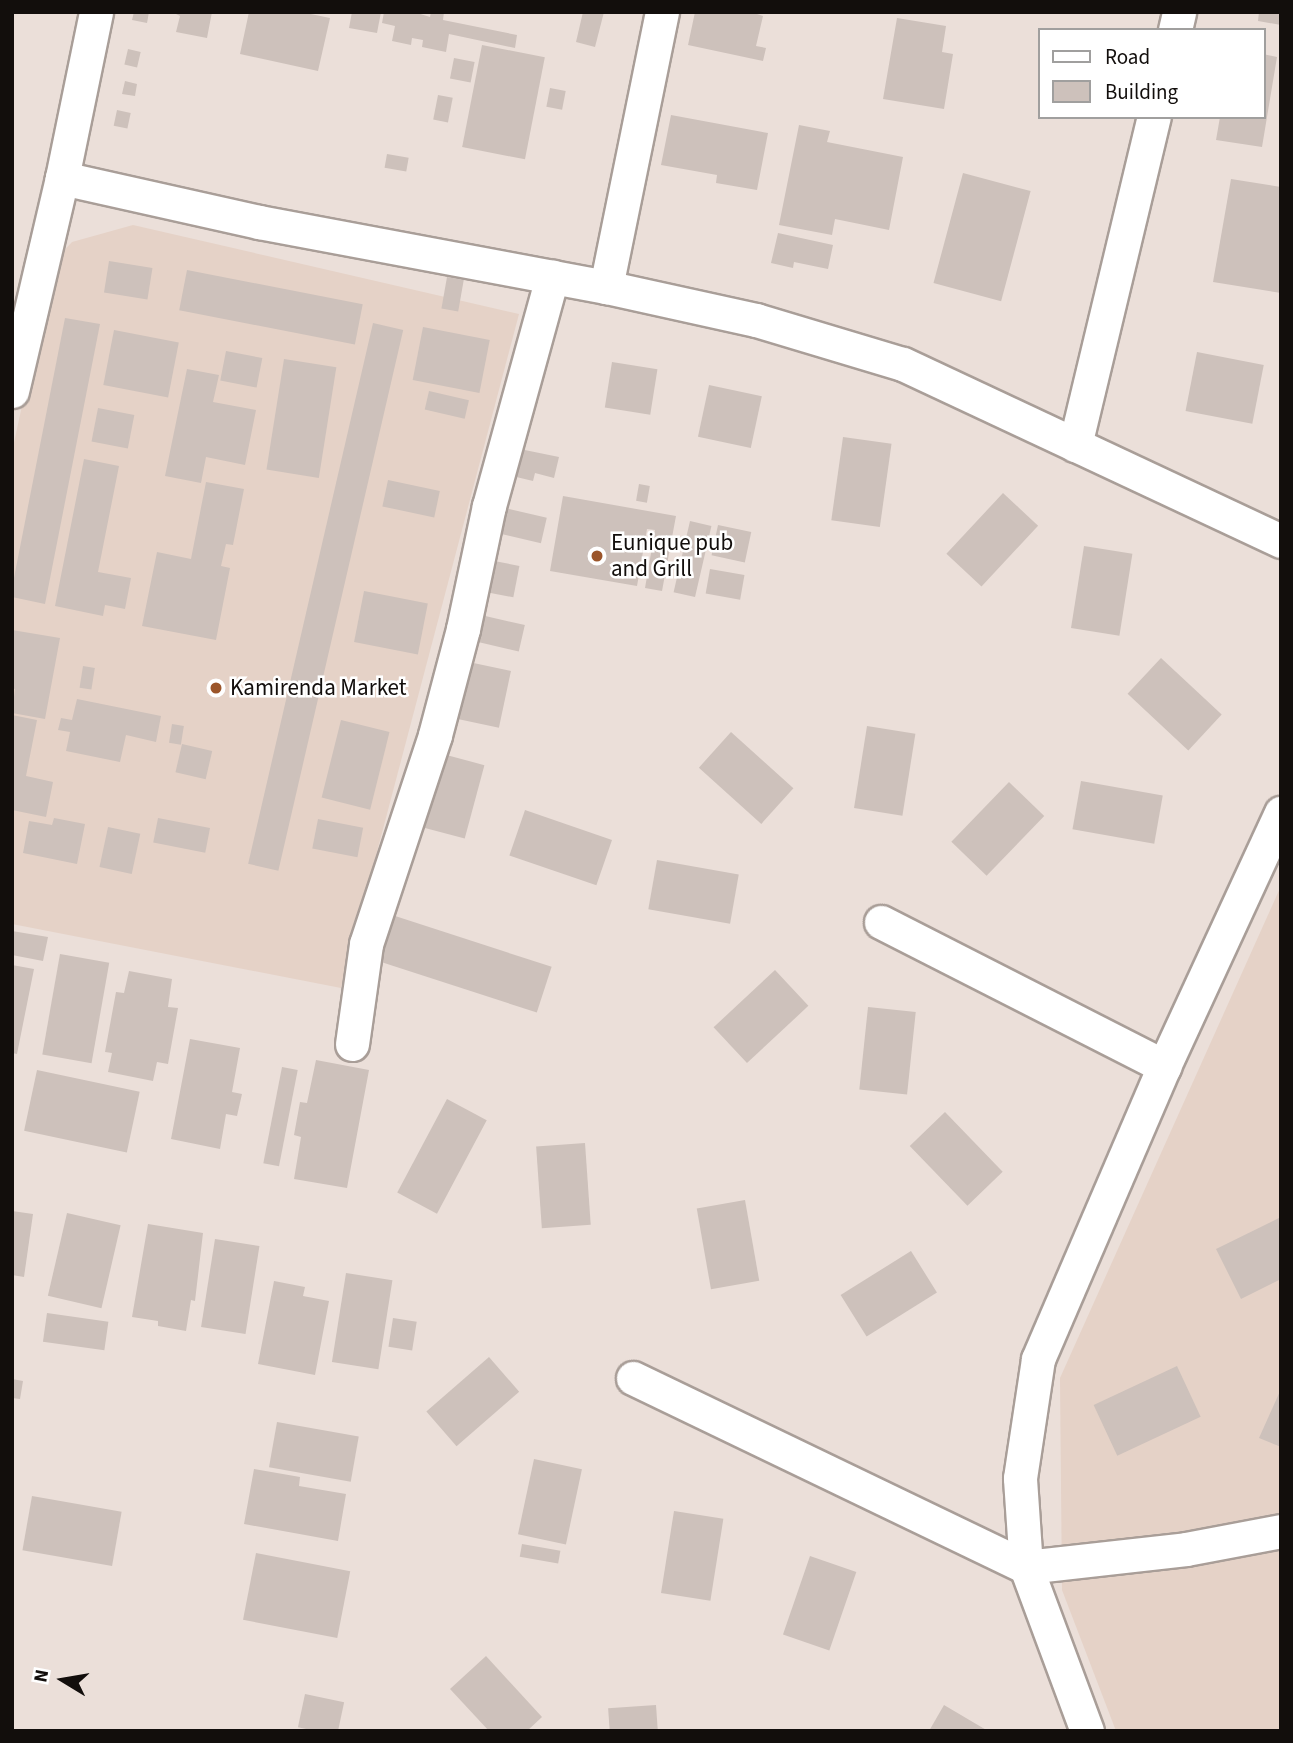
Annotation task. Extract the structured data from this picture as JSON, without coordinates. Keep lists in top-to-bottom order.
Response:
{
  "places": ["Eunique pub and Grill", "Kamirenda Market"],
  "legend": ["Road", "Building"],
  "north": "left"
}
